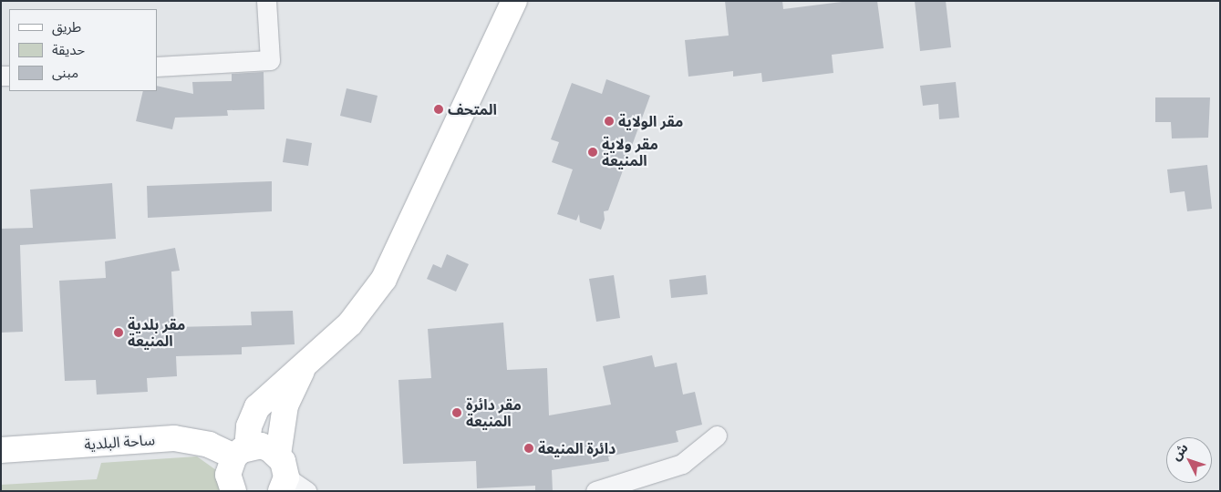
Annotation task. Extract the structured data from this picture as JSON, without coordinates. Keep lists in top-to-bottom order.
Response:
{
  "streets": {
    "street": ["ساحة البلدية"]
  },
  "places": [
    "المتحف",
    "مقر الولاية",
    "مقر ولاية المنيعة",
    "مقر بلدية المنيعة",
    "مقر دائرة المنيعة",
    "دائرة المنيعة"
  ],
  "legend": ["طريق", "حديقة", "مبنى"],
  "north": "top left"
}
